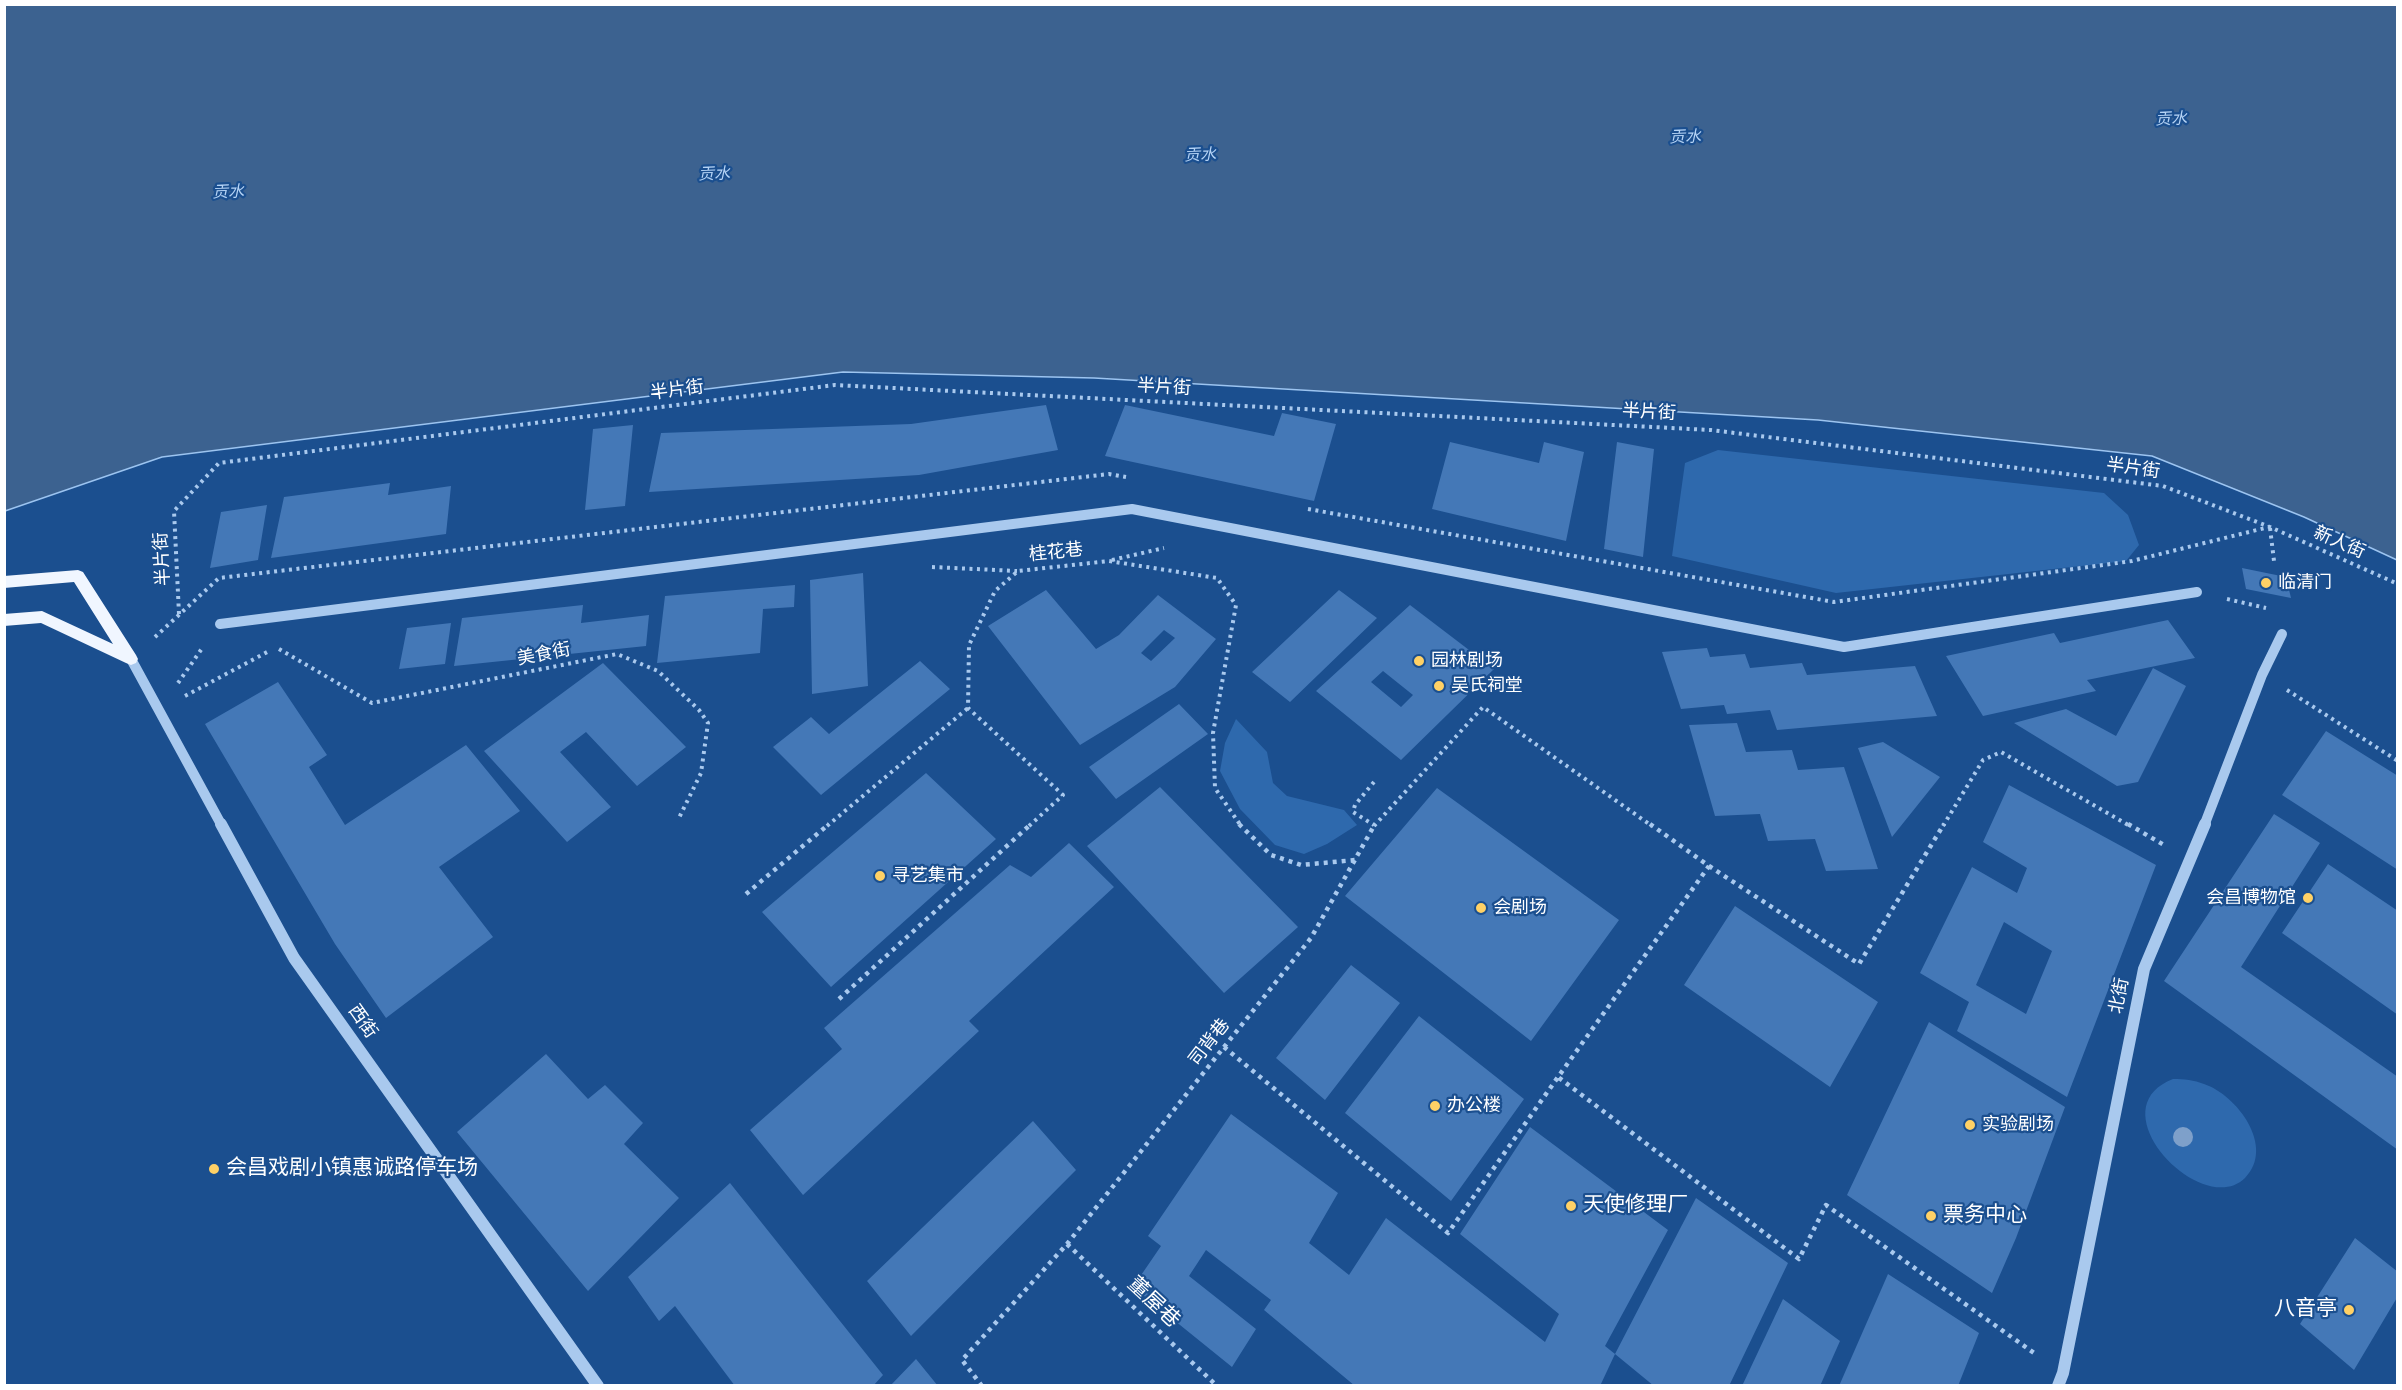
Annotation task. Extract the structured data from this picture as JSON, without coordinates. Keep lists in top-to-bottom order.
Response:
{
  "streets": {
    "street": ["北街", "西街"],
    "path": [
      "半片街",
      "新人街",
      "桂花巷",
      "美食街",
      "司背巷",
      "董屋巷"
    ]
  },
  "crossings": [
    ["半片街", "新人街"],
    ["桂花巷", "司背巷"],
    ["司背巷", "董屋巷"]
  ],
  "water": ["贡水"],
  "places": [
    "临清门",
    "园林剧场",
    "吴氏祠堂",
    "寻艺集市",
    "会昌博物馆",
    "会剧场",
    "办公楼",
    "实验剧场",
    "会昌戏剧小镇惠诚路停车场",
    "天使修理厂",
    "票务中心",
    "八音亭"
  ]
}
